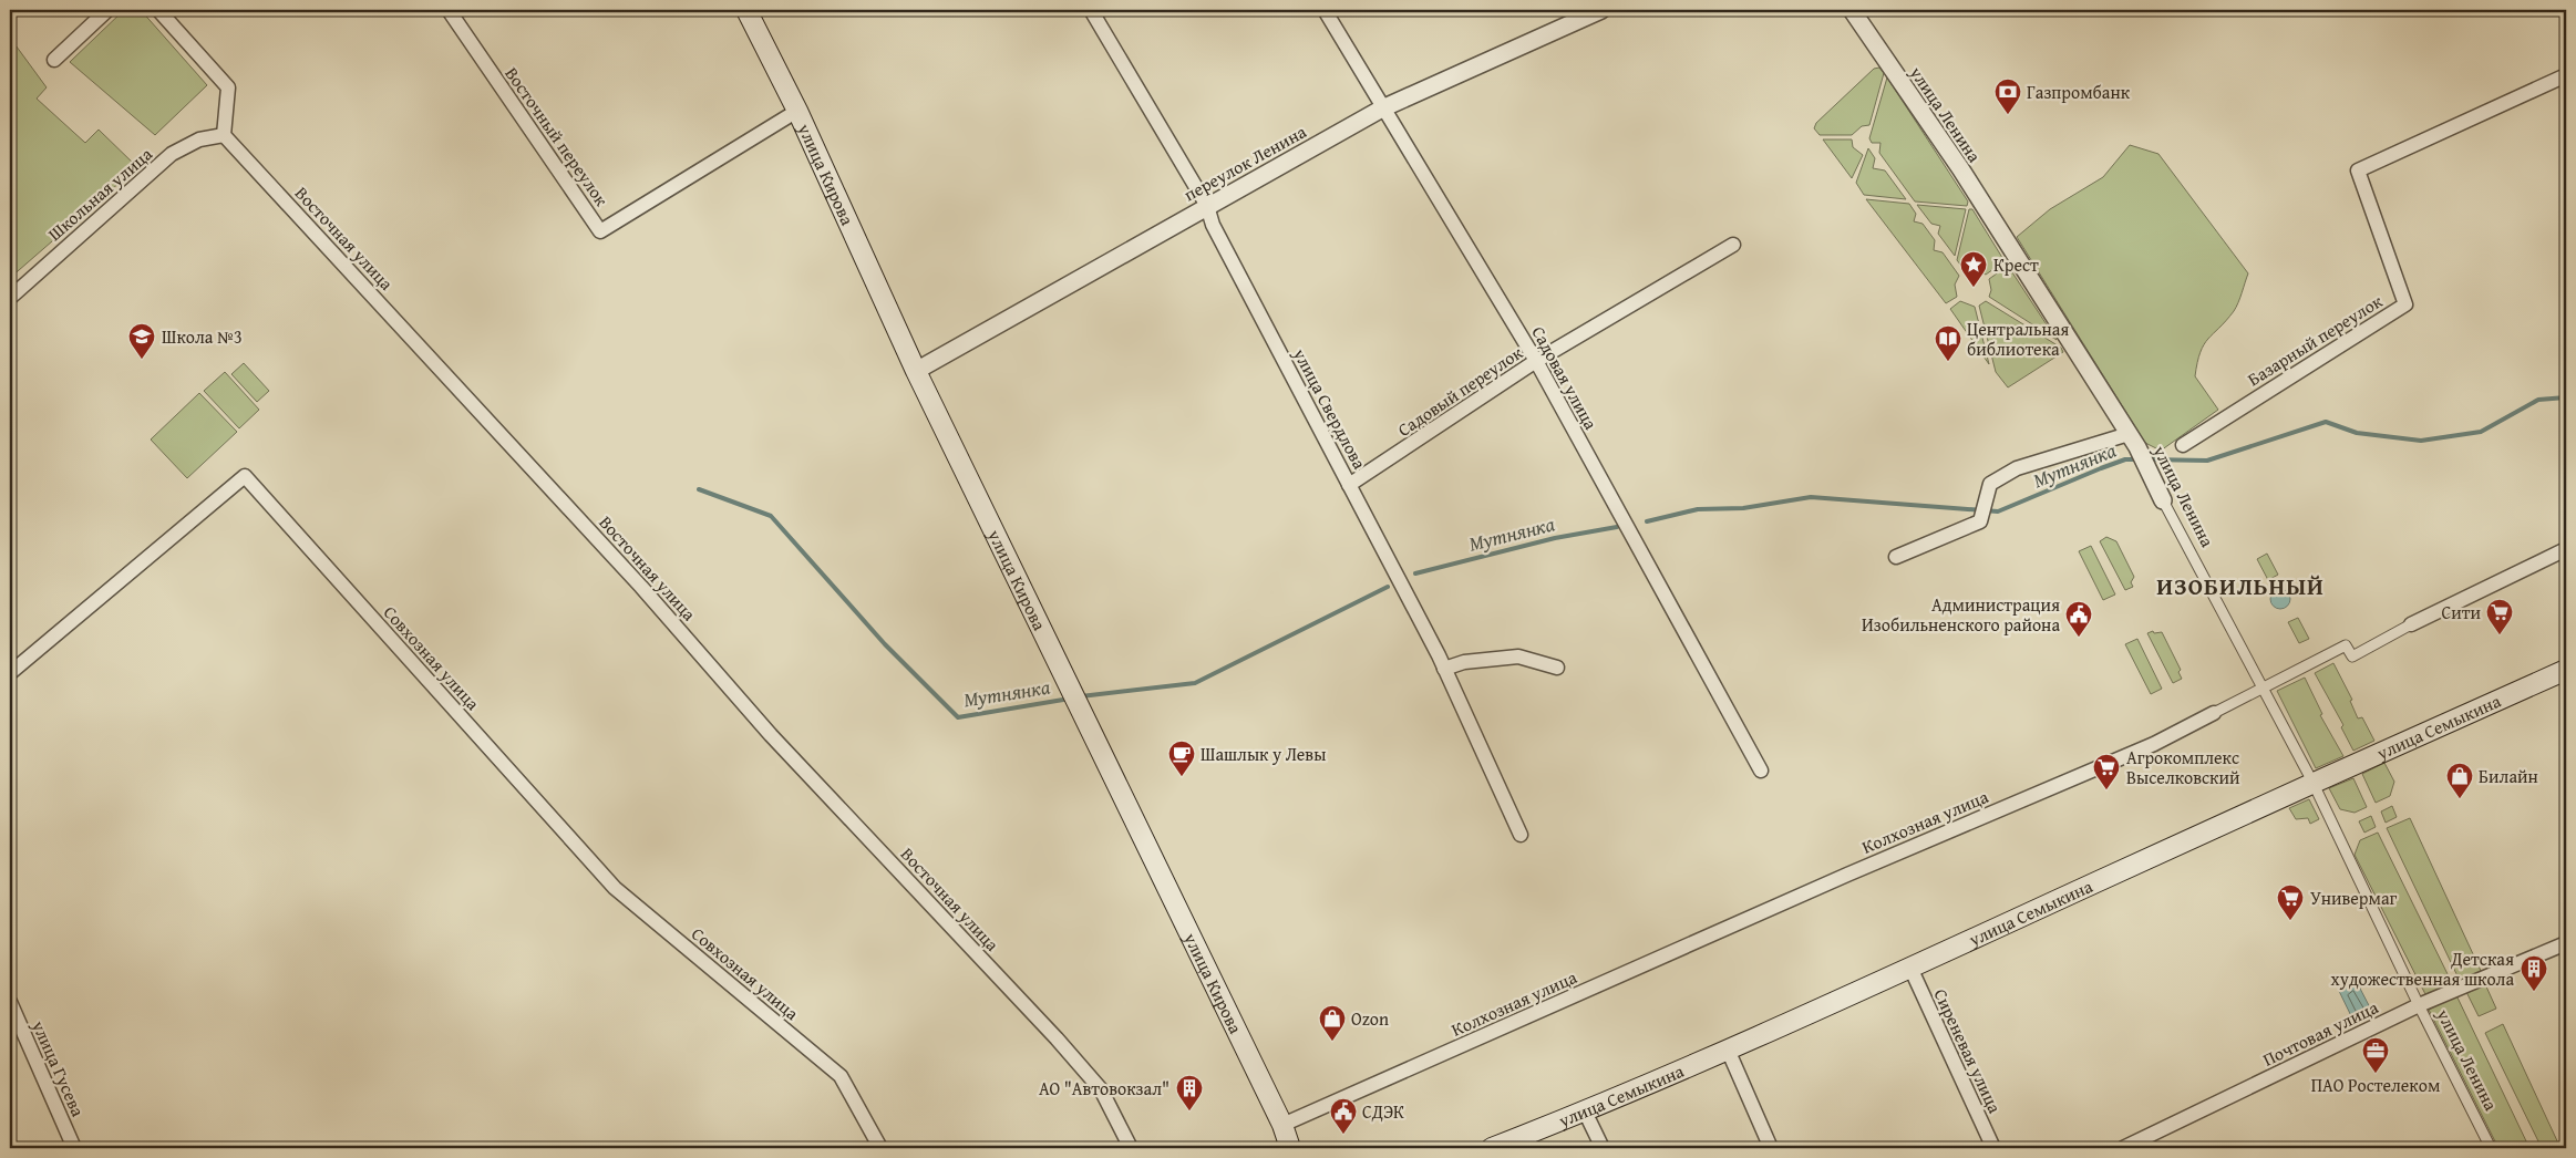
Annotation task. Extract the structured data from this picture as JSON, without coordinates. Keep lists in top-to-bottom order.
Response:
{
  "streets": {
    "main road": ["улица Кирова", "улица Семыкина"],
    "street": [
      "улица Ленина",
      "Восточный переулок",
      "переулок Ленина",
      "Школьная улица",
      "Восточная улица",
      "Базарный переулок",
      "Садовая улица",
      "Садовый переулок",
      "улица Свердлова",
      "Совхозная улица",
      "Колхозная улица",
      "Почтовая улица",
      "Сиреневая улица",
      "улица Гусева"
    ]
  },
  "crossings": [
    ["улица Ленина", "улица Семыкина"],
    ["улица Ленина", "Колхозная улица"],
    ["улица Ленина", "Почтовая улица"],
    ["Восточный переулок", "улица Кирова"],
    ["переулок Ленина", "улица Кирова"],
    ["переулок Ленина", "Садовая улица"],
    ["переулок Ленина", "улица Свердлова"],
    ["улица Кирова", "Колхозная улица"],
    ["Школьная улица", "Восточная улица"],
    ["Садовая улица", "Садовый переулок"],
    ["Садовый переулок", "улица Свердлова"],
    ["улица Семыкина", "Сиреневая улица"]
  ],
  "districts": ["ИЗОБИЛЬНЫЙ"],
  "water": ["Мутнянка"],
  "places": {
    "bank": ["Газпромбанк"],
    "place": ["Крест"],
    "school or university": ["Школа №3"],
    "library": ["Центральная библиотека"],
    "supermarket": ["Сити", "Агрокомплекс Выселковский", "Универмаг"],
    "public building": ["Администрация Изобильненского района", "СДЭК"],
    "cafe": ["Шашлык у Левы"],
    "shop": ["Билайн", "Ozon"],
    "building": ["Детская художественная школа", "АО \"Автовокзал\""],
    "office": ["ПАО Ростелеком"]
  }
}
